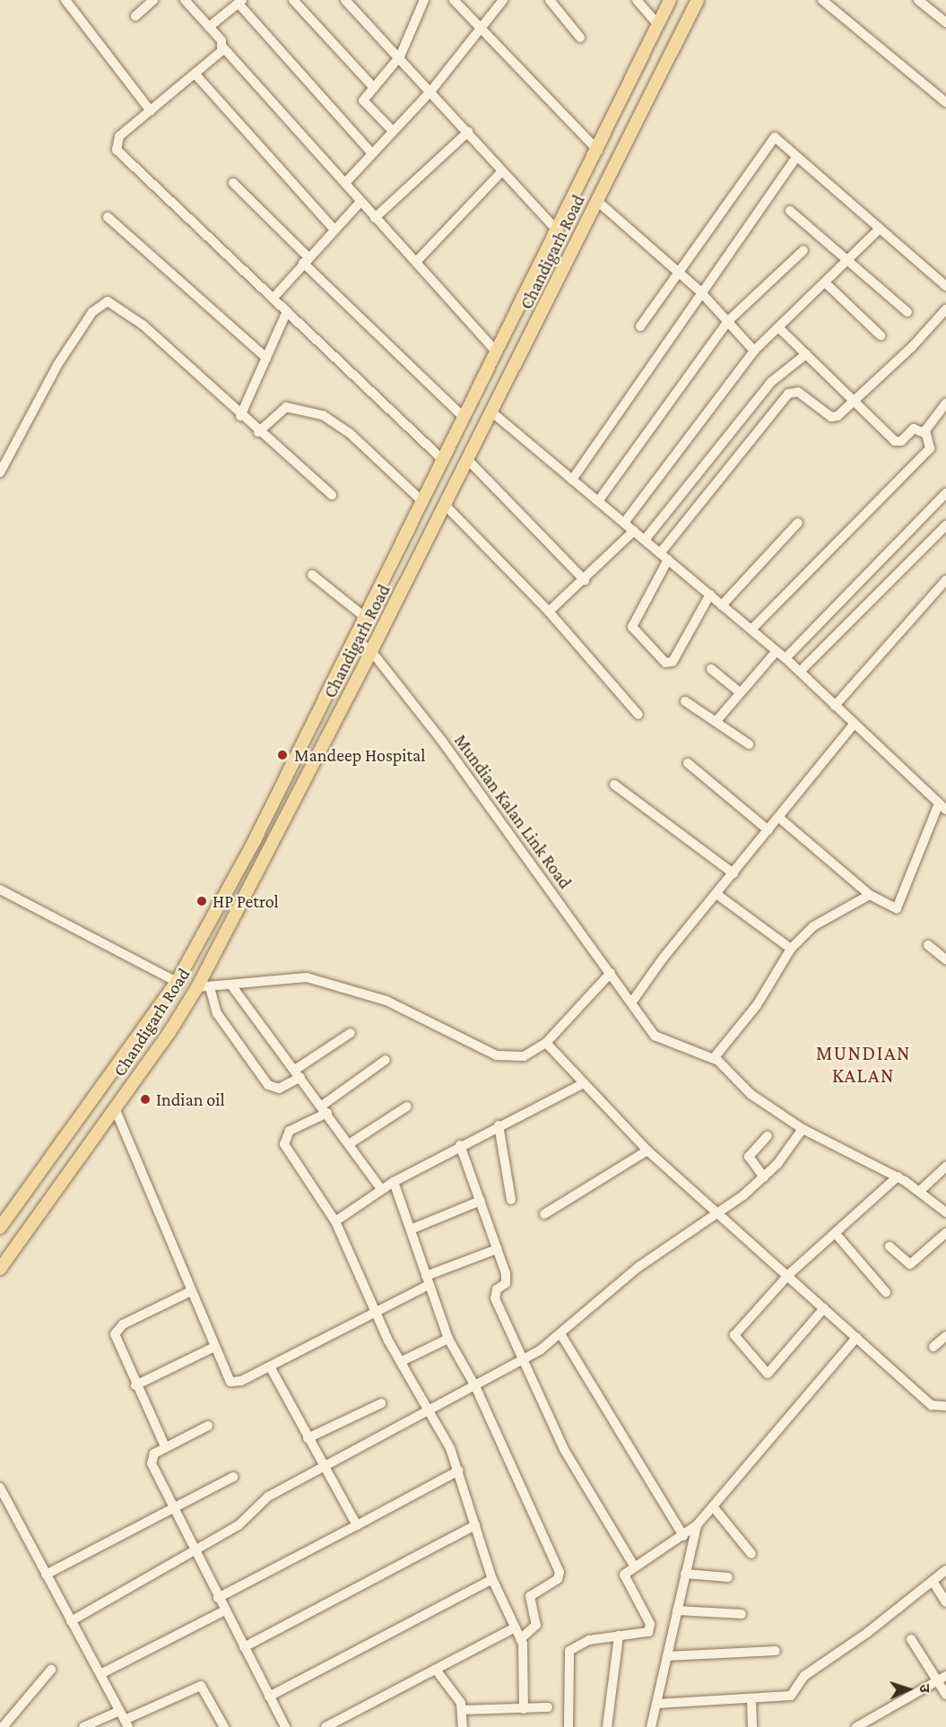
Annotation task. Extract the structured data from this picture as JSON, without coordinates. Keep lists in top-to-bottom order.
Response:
{
  "streets": {
    "main road": ["Chandigarh Road"],
    "street": ["Mundian Kalan Link Road"]
  },
  "crossings": [
    ["Chandigarh Road", "Mundian Kalan Link Road"]
  ],
  "districts": ["MUNDIAN KALAN"],
  "places": ["Mandeep Hospital", "HP Petrol", "Indian oil"],
  "north": "right"
}
